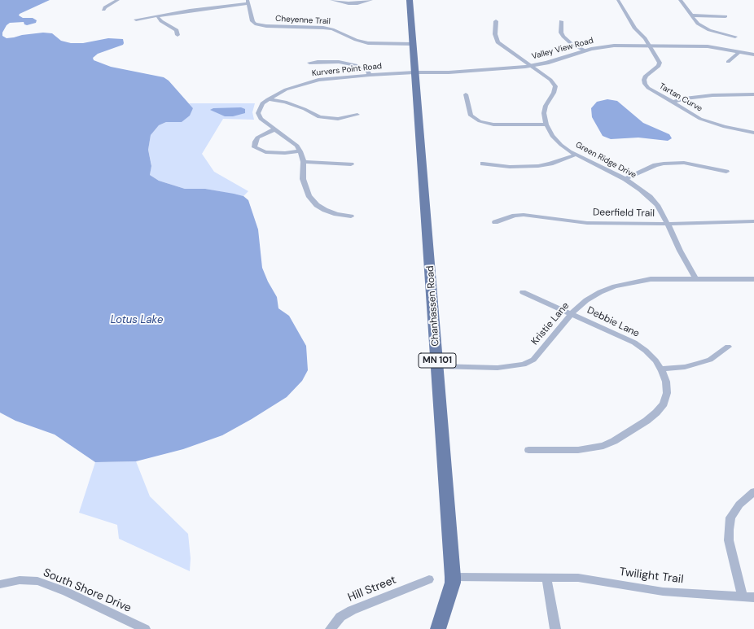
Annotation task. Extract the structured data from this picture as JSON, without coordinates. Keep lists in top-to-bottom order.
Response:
{
  "streets": {
    "main road": ["Chanhassen Road", "MN 101"],
    "street": [
      "Cheyenne Trail",
      "Valley View Road",
      "Kurvers Point Road",
      "Tartan Curve",
      "Green Ridge Drive",
      "Deerfield Trail",
      "Debbie Lane",
      "Kristie Lane",
      "Twilight Trail",
      "Hill Street",
      "South Shore Drive"
    ]
  },
  "crossings": [
    ["Cheyenne Trail", "Chanhassen Road"],
    ["Valley View Road", "Kurvers Point Road"],
    ["Valley View Road", "Tartan Curve"],
    ["Valley View Road", "Chanhassen Road"],
    ["Kurvers Point Road", "Chanhassen Road"],
    ["Green Ridge Drive", "Deerfield Trail"],
    ["Green Ridge Drive", "Kristie Lane"],
    ["Chanhassen Road", "Kristie Lane"],
    ["Chanhassen Road", "Twilight Trail"],
    ["Debbie Lane", "Kristie Lane"]
  ],
  "water": ["Lotus Lake"]
}
